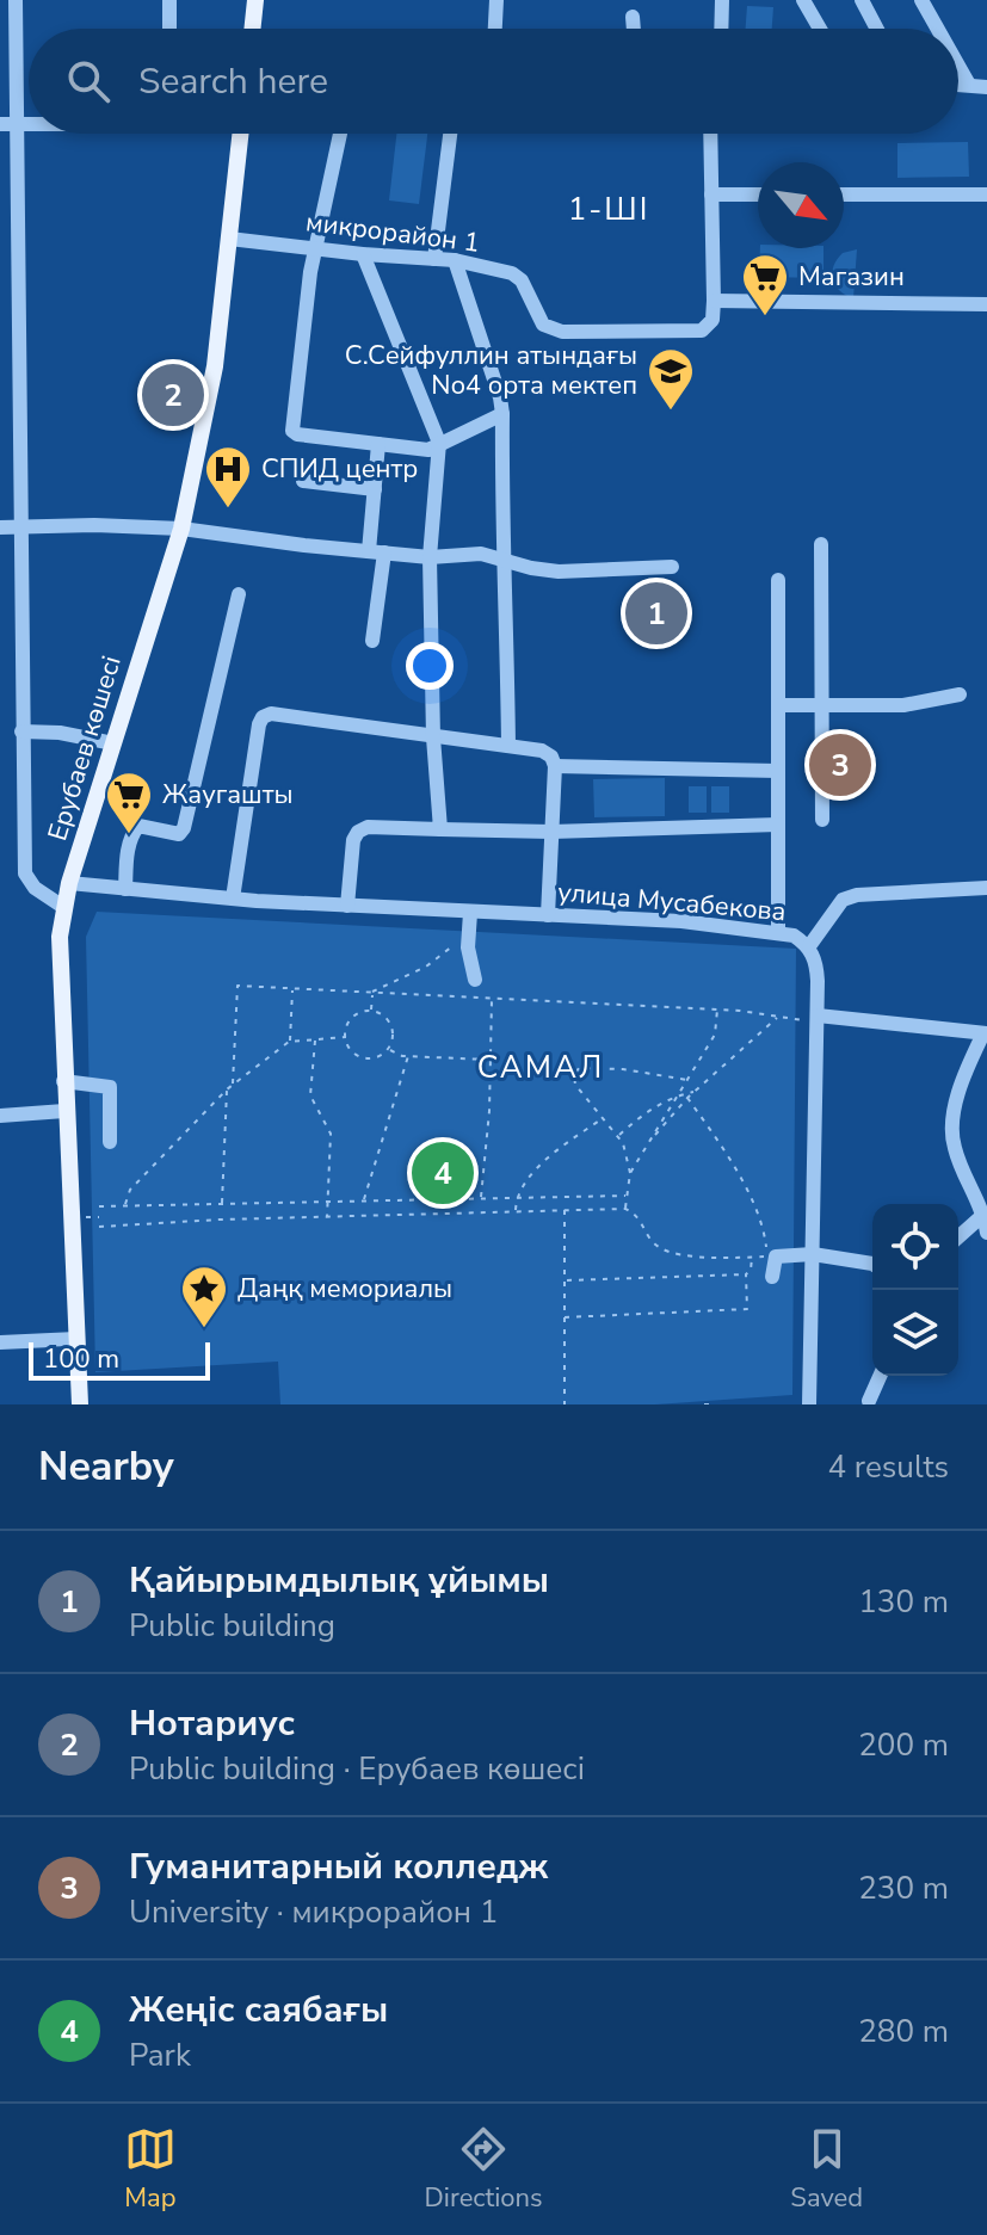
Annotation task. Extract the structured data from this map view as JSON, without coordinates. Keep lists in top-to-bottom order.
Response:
{
  "streets": {
    "main road": ["Ерубаев көшесі"],
    "street": ["микрорайон 1", "улица Мусабекова"]
  },
  "crossings": [
    ["микрорайон 1", "Ерубаев көшесі"],
    ["Ерубаев көшесі", "улица Мусабекова"]
  ],
  "districts": ["1-ШІ", "САМАЛ"],
  "places": {
    "supermarket": ["Магазин", "Жаугашты"],
    "school or university": ["С.Сейфуллин атындағы No4 орта мектеп"],
    "hospital": ["СПИД центр"],
    "place": ["Даңқ мемориалы"]
  },
  "scale_bar": "100 m",
  "north": "bottom right",
  "page": {
    "search": "Search here",
    "pins": [
      "2",
      "1",
      "3",
      "4"
    ],
    "scale": "100 m",
    "heading": ["Nearby", "4 results"],
    "list": [
      {
        "mark": "1",
        "name": "Қайырымдылық ұйымы",
        "note": "Public building",
        "value": "130 m"
      },
      {
        "mark": "2",
        "name": "Нотариус",
        "note": "Public building · Ерубаев көшесі",
        "value": "200 m"
      },
      {
        "mark": "3",
        "name": "Гуманитарный колледж",
        "note": "University · микрорайон 1",
        "value": "230 m"
      },
      {
        "mark": "4",
        "name": "Жеңіс саябағы",
        "note": "Park",
        "value": "280 m"
      }
    ],
    "nav": ["Map", "Directions", "Saved"]
  }
}
